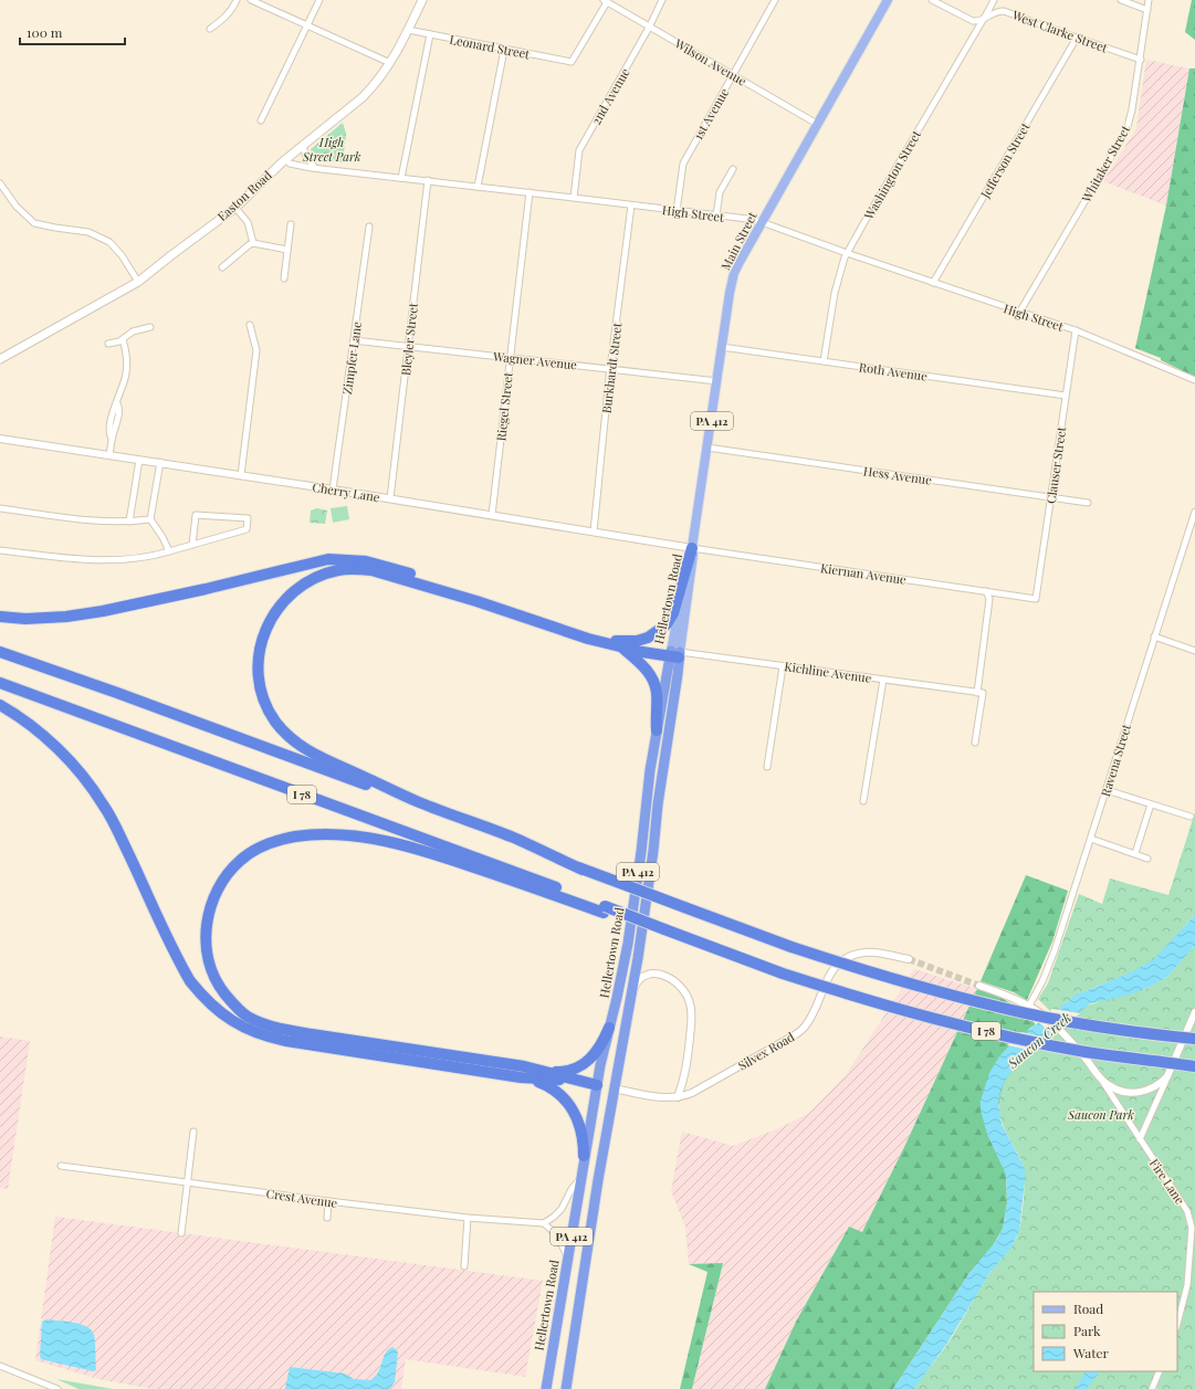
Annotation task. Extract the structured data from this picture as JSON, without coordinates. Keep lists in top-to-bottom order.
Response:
{
  "streets": {
    "highway": ["PA 412", "Hellertown Road", "I 78"],
    "main road": ["Easton Road", "Main Street"],
    "street": [
      "West Clarke Street",
      "Leonard Street",
      "Wilson Avenue",
      "2nd Avenue",
      "1st Avenue",
      "Jefferson Street",
      "Whitaker Street",
      "Washington Street",
      "High Street",
      "Bleyler Street",
      "Zimpfer Lane",
      "Wagner Avenue",
      "Burkhardt Street",
      "Roth Avenue",
      "Riegel Street",
      "Clauser Street",
      "Hess Avenue",
      "Cherry Lane",
      "Kiernan Avenue",
      "Kichline Avenue",
      "Ravena Street",
      "Silvex Road",
      "Fire Lane",
      "Crest Avenue"
    ]
  },
  "crossings": [
    ["West Clarke Street", "Jefferson Street"],
    ["West Clarke Street", "Whitaker Street"],
    ["West Clarke Street", "Washington Street"],
    ["Leonard Street", "Wilson Avenue"],
    ["Leonard Street", "Easton Road"],
    ["Wilson Avenue", "2nd Avenue"],
    ["Wilson Avenue", "1st Avenue"],
    ["Wilson Avenue", "Main Street"],
    ["2nd Avenue", "High Street"],
    ["1st Avenue", "High Street"],
    ["Jefferson Street", "High Street"],
    ["Whitaker Street", "High Street"],
    ["Washington Street", "High Street"],
    ["Washington Street", "Roth Avenue"],
    ["Easton Road", "High Street"],
    ["High Street", "Main Street"],
    ["High Street", "Bleyler Street"],
    ["High Street", "Burkhardt Street"],
    ["High Street", "Riegel Street"],
    ["High Street", "Clauser Street"],
    ["Main Street", "Wagner Avenue"],
    ["Main Street", "Roth Avenue"],
    ["Main Street", "Hess Avenue"],
    ["Main Street", "Cherry Lane"],
    ["Main Street", "Kiernan Avenue"],
    ["Main Street", "Hellertown Road"],
    ["Bleyler Street", "Wagner Avenue"],
    ["Bleyler Street", "Cherry Lane"],
    ["Zimpfer Lane", "Wagner Avenue"],
    ["Zimpfer Lane", "Cherry Lane"],
    ["Wagner Avenue", "Burkhardt Street"],
    ["Wagner Avenue", "Riegel Street"],
    ["Burkhardt Street", "Cherry Lane"],
    ["Roth Avenue", "Clauser Street"],
    ["Riegel Street", "Cherry Lane"],
    ["Clauser Street", "Hess Avenue"],
    ["Clauser Street", "Kiernan Avenue"],
    ["Cherry Lane", "Kiernan Avenue"],
    ["Cherry Lane", "Hellertown Road"],
    ["Kiernan Avenue", "Hellertown Road"],
    ["Hellertown Road", "Kichline Avenue"],
    ["Hellertown Road", "Silvex Road"]
  ],
  "water": ["Saucon Creek"],
  "parks": ["High Street Park", "Saucon Park"],
  "legend": ["Road", "Park", "Water"],
  "scale_bar": "100 m"
}
